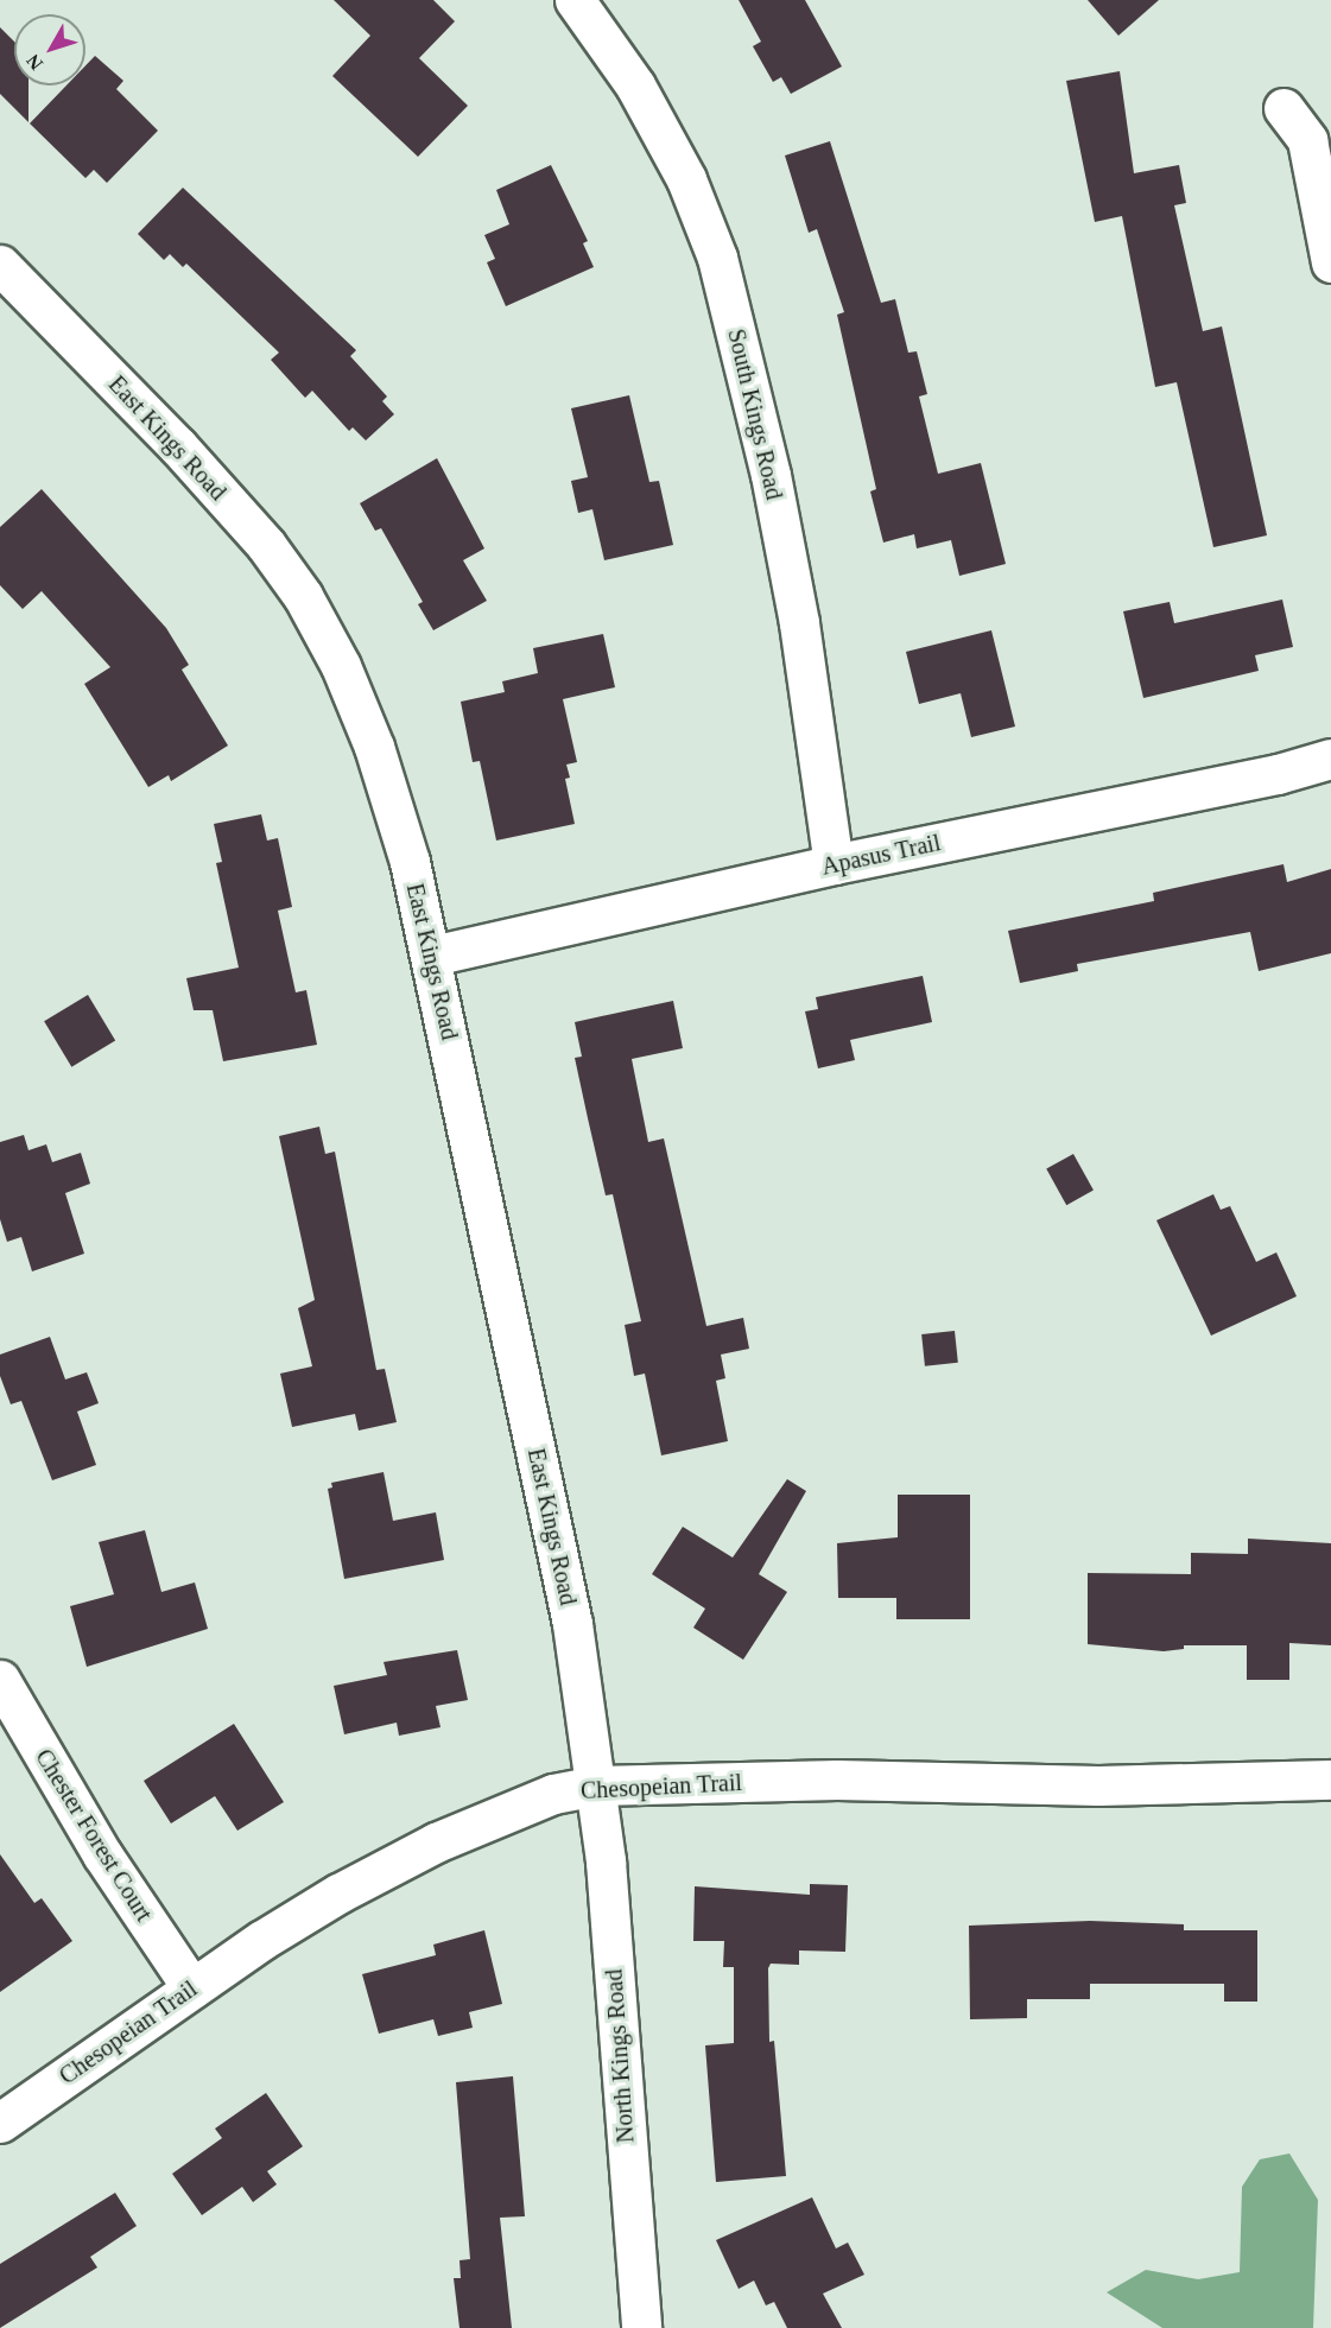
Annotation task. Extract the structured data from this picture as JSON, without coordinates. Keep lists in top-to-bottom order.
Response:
{
  "streets": {
    "street": [
      "South Kings Road",
      "East Kings Road",
      "Apasus Trail",
      "Chesopeian Trail",
      "Chester Forest Court",
      "North Kings Road"
    ]
  },
  "crossings": [
    ["South Kings Road", "Apasus Trail"],
    ["East Kings Road", "Apasus Trail"],
    ["East Kings Road", "Chesopeian Trail"],
    ["East Kings Road", "North Kings Road"],
    ["Chesopeian Trail", "Chester Forest Court"],
    ["Chesopeian Trail", "North Kings Road"]
  ],
  "north": "bottom left"
}
